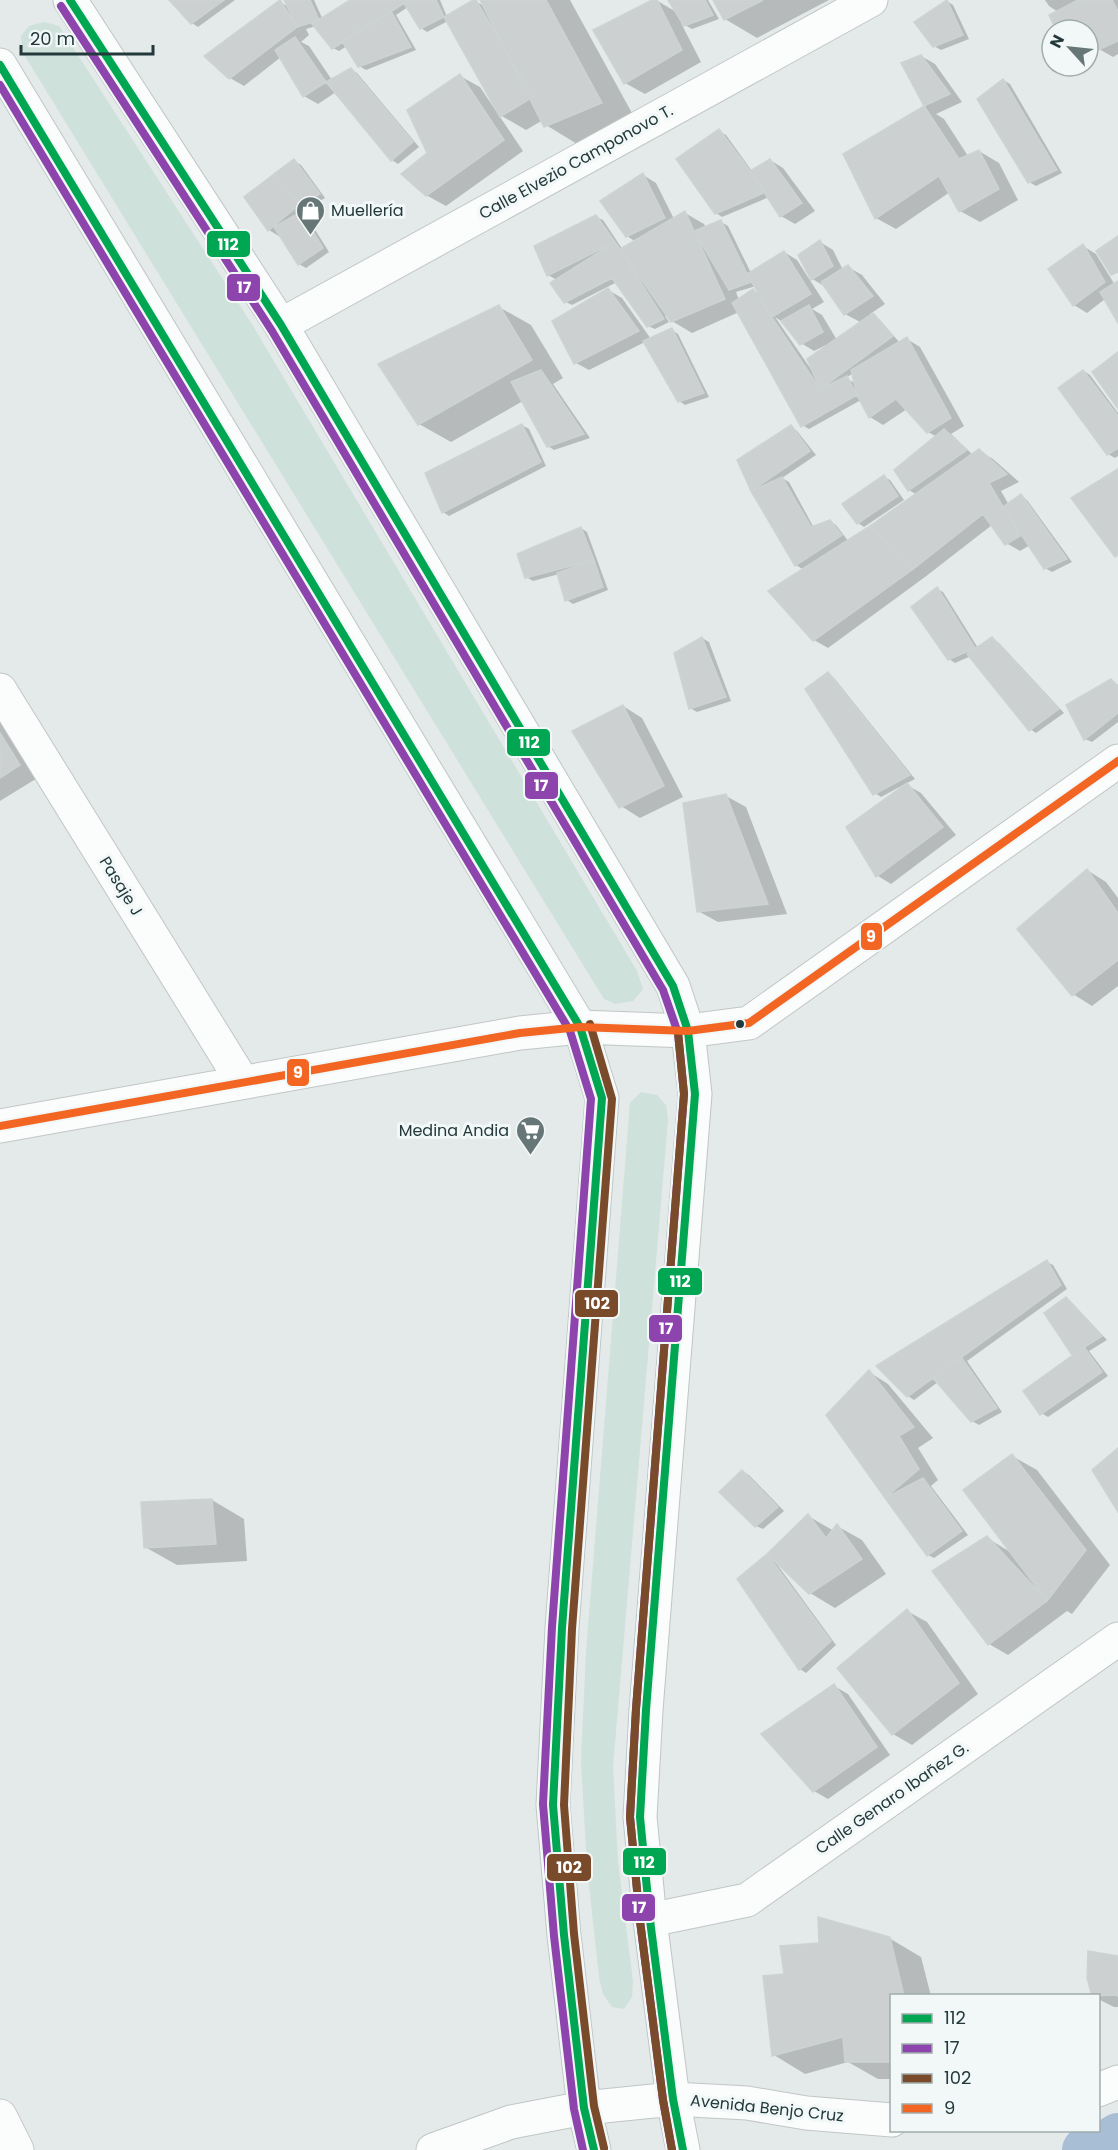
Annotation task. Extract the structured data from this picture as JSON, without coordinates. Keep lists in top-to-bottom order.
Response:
{
  "streets": {
    "main road": [
      "Calle Elvezio Camponovo T.",
      "Pasaje J",
      "Calle Genaro Ibañez G.",
      "Avenida Benjo Cruz"
    ]
  },
  "places": {
    "shop": ["Muellería"],
    "supermarket": ["Medina Andia"]
  },
  "lines": [
    "transit line 112",
    "transit line 17",
    "transit line 9",
    "transit line 102"
  ],
  "legend": [
    "112",
    "17",
    "102",
    "9"
  ],
  "scale_bar": "20 m",
  "north": "top left"
}
